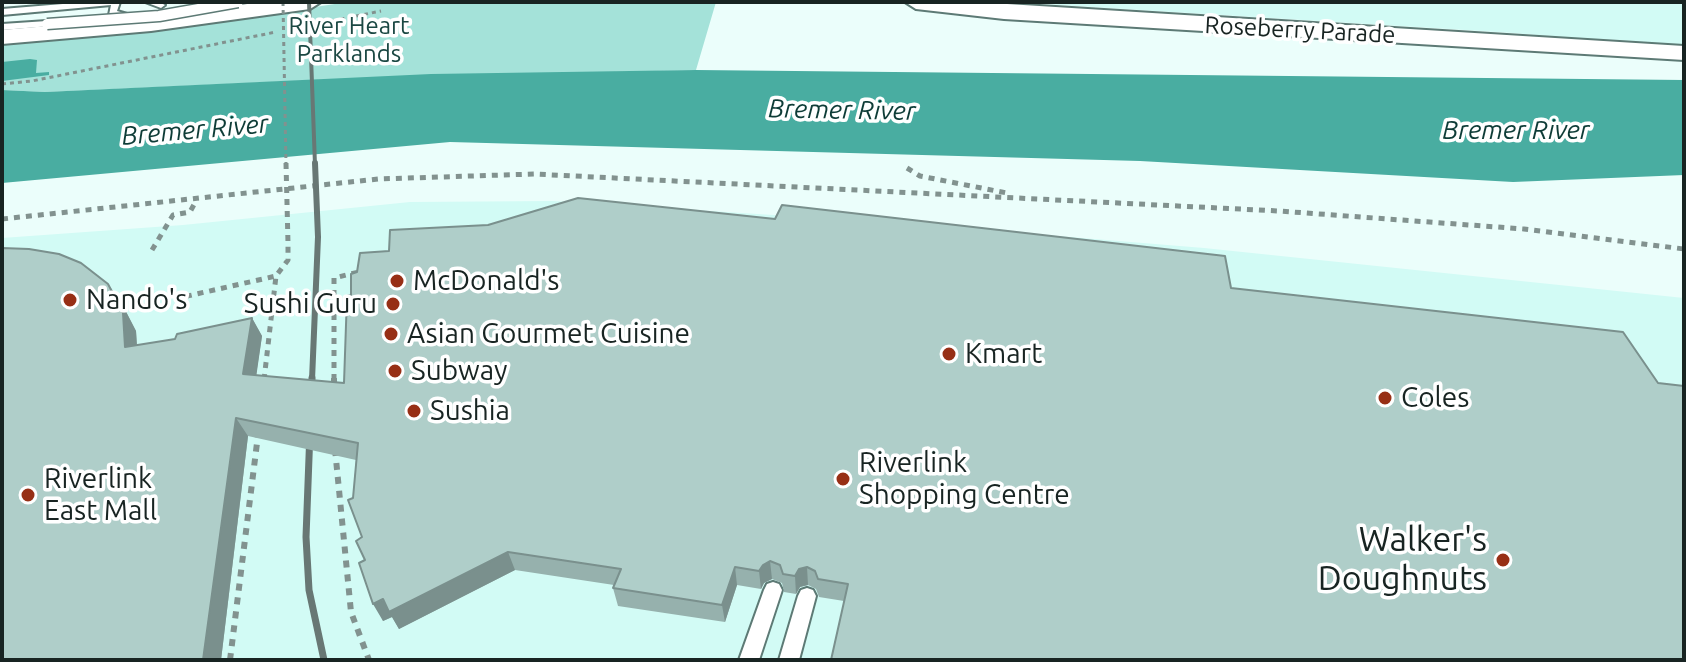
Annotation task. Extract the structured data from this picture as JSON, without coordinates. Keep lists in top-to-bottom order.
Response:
{
  "streets": {
    "street": ["Roseberry Parade"]
  },
  "water": ["Bremer River"],
  "parks": ["River Heart Parklands"],
  "places": [
    "McDonald's",
    "Nando's",
    "Sushi Guru",
    "Asian Gourmet Cuisine",
    "Kmart",
    "Subway",
    "Coles",
    "Sushia",
    "Riverlink Shopping Centre",
    "Riverlink East Mall",
    "Walker's Doughnuts"
  ]
}
